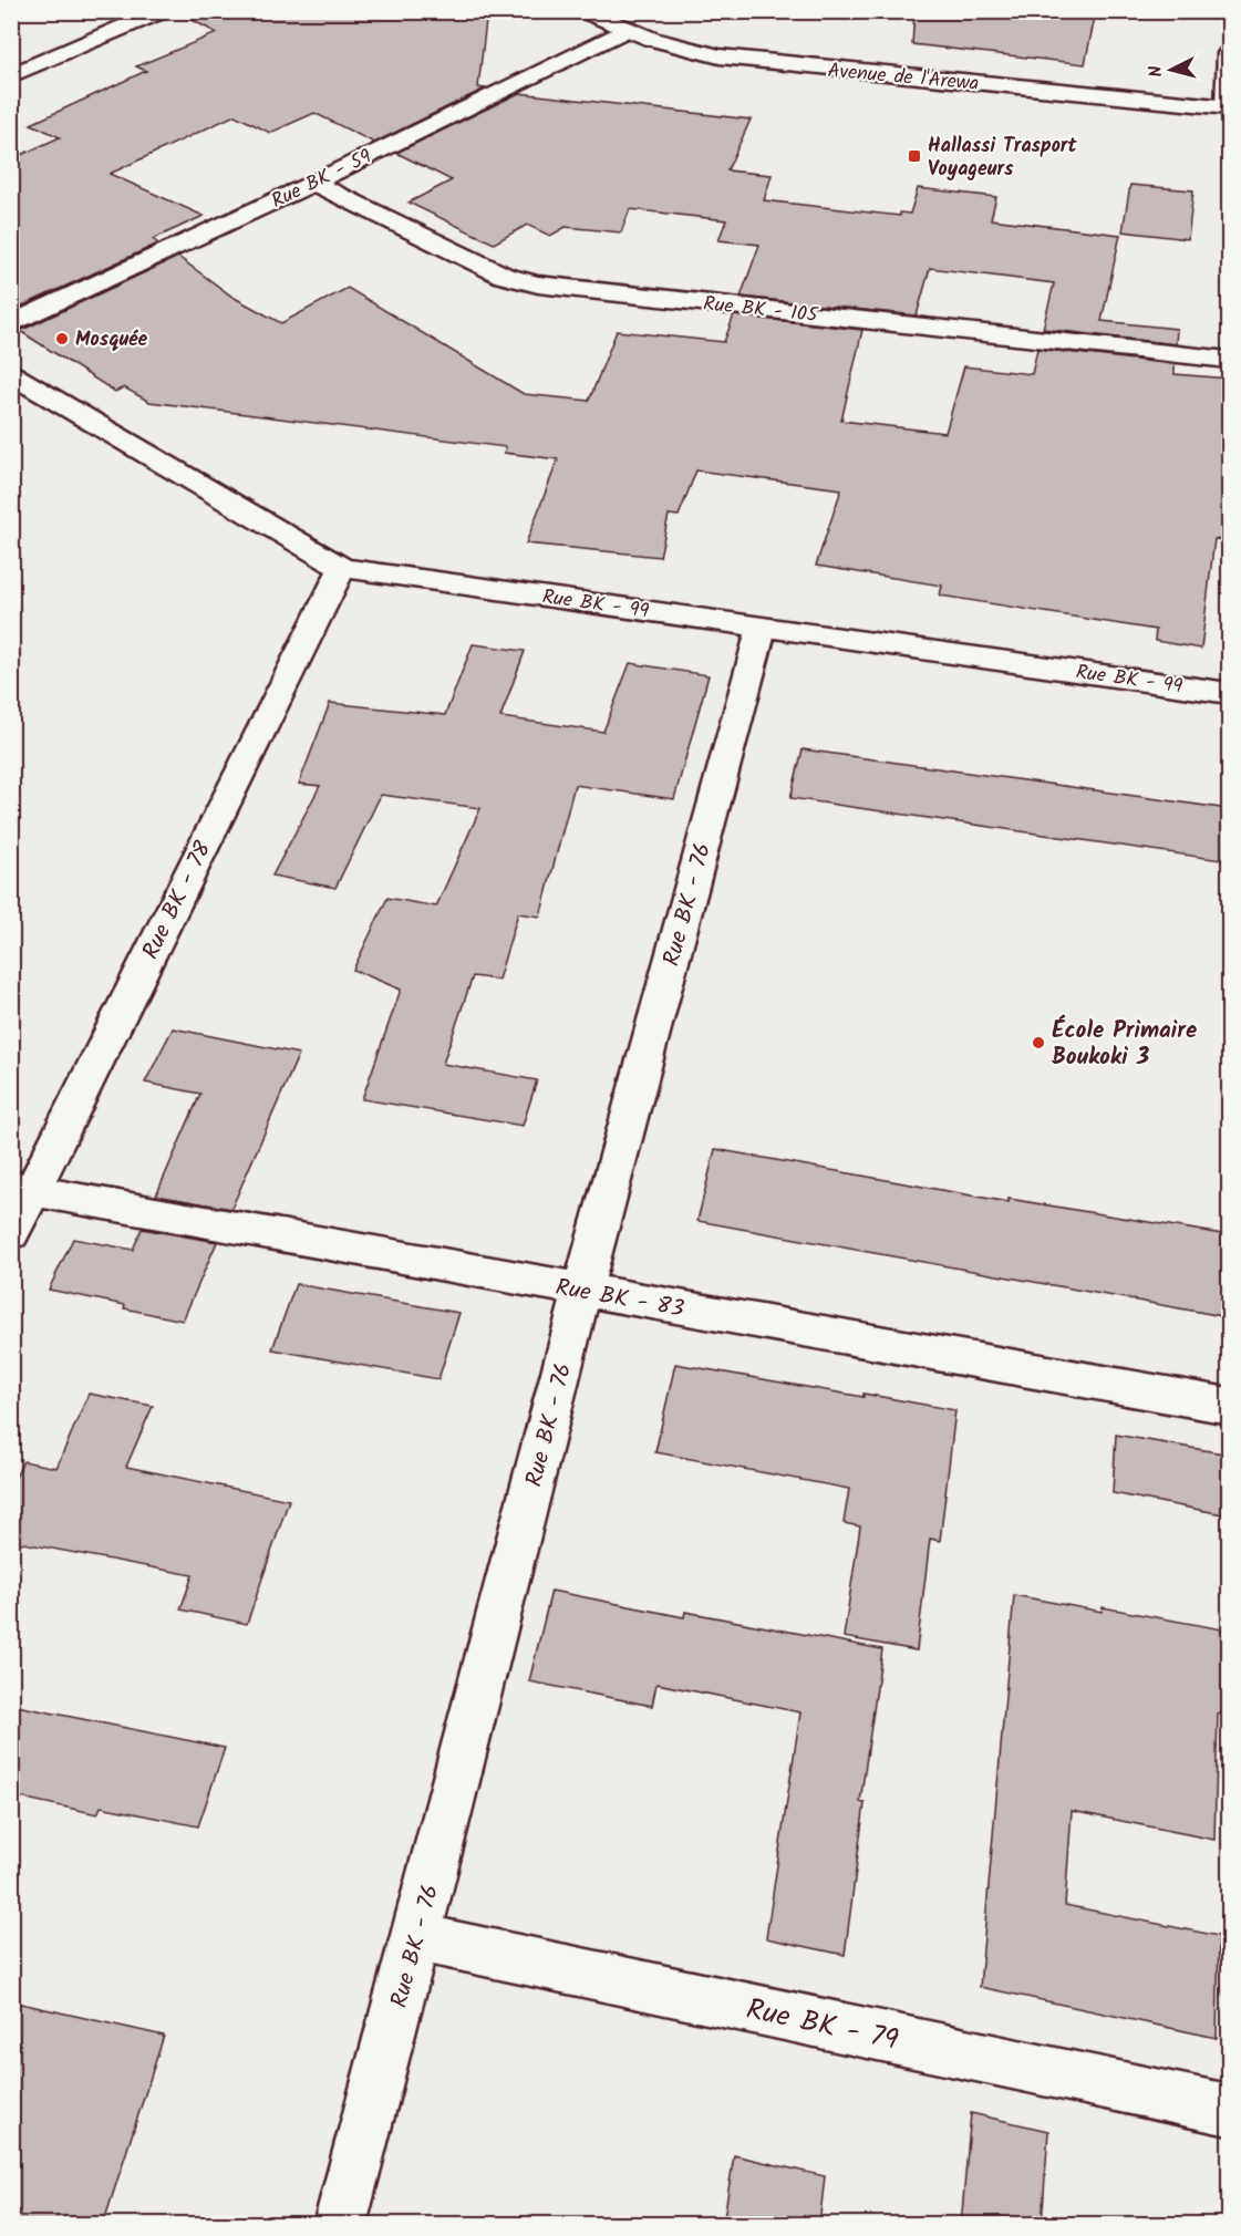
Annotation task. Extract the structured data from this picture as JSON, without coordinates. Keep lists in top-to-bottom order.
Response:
{
  "streets": {
    "street": [
      "Avenue de l'Arewa",
      "Rue BK - 59",
      "Rue BK - 105",
      "Rue BK - 99",
      "Rue BK - 78",
      "Rue BK - 76",
      "Rue BK - 83",
      "Rue BK - 79"
    ]
  },
  "crossings": [
    ["Avenue de l'Arewa", "Rue BK - 59"],
    ["Rue BK - 59", "Rue BK - 105"],
    ["Rue BK - 99", "Rue BK - 78"],
    ["Rue BK - 99", "Rue BK - 76"],
    ["Rue BK - 78", "Rue BK - 83"],
    ["Rue BK - 76", "Rue BK - 83"],
    ["Rue BK - 76", "Rue BK - 79"]
  ],
  "places": {
    "transit": ["Hallassi Trasport Voyageurs"],
    "other": ["Mosquée", "École Primaire Boukoki 3"]
  },
  "north": "left"
}
